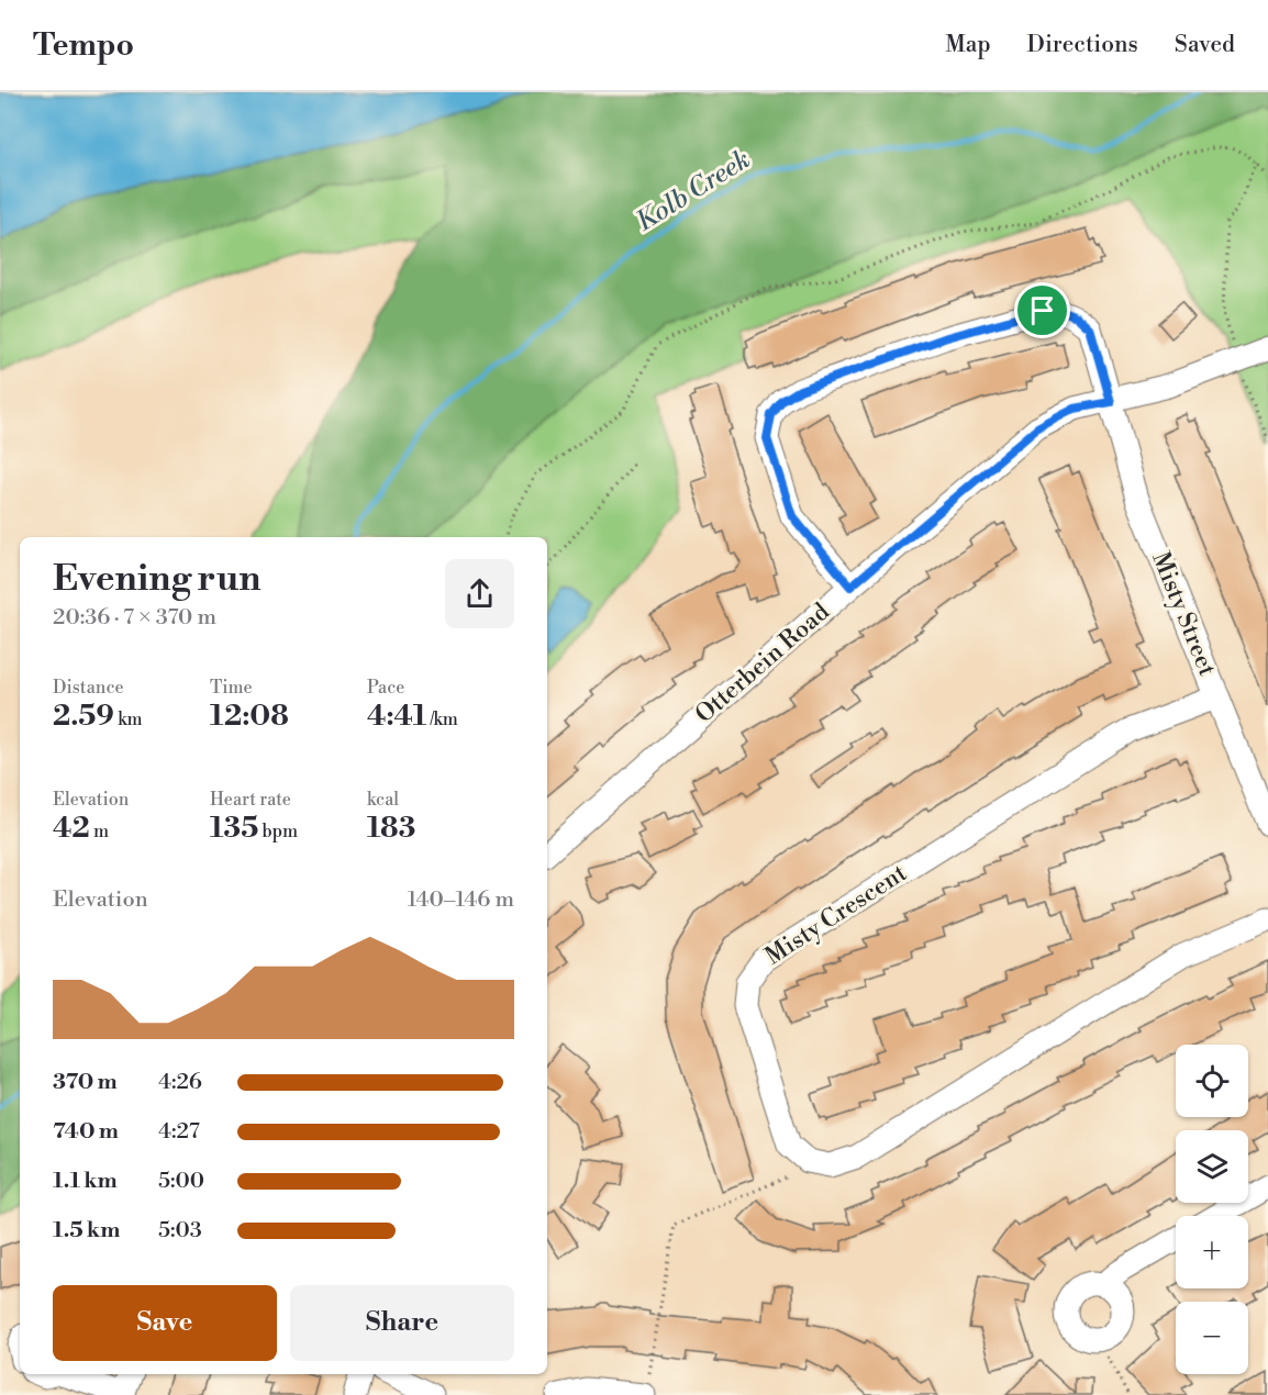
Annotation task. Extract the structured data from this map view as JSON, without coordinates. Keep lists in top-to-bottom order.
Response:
{
  "streets": {
    "street": ["Misty Street", "Otterbein Road", "Misty Crescent"]
  },
  "crossings": [
    ["Misty Street", "Otterbein Road"],
    ["Misty Street", "Misty Crescent"]
  ],
  "water": ["Kolb Creek"],
  "page": {
    "header": "Tempo",
    "nav": ["Map", "Directions", "Saved"],
    "heading": ["Evening run", "20:36 · 7 × 370 m"],
    "stats": [
      ["Distance", "2.59 km"],
      ["Time", "12:08"],
      ["Pace", "4:41 /km"],
      ["Elevation", "42 m"],
      ["Heart rate", "135 bpm"],
      ["kcal", "183"]
    ],
    "chart": ["Elevation", "140–146 m"],
    "map_buttons": ["+", "−"],
    "list": [
      {
        "name": "370 m",
        "note": "4:26"
      },
      {
        "name": "740 m",
        "note": "4:27"
      },
      {
        "name": "1.1 km",
        "note": "5:00"
      },
      {
        "name": "1.5 km",
        "note": "5:03"
      }
    ],
    "buttons": ["Save", "Share"]
  }
}
